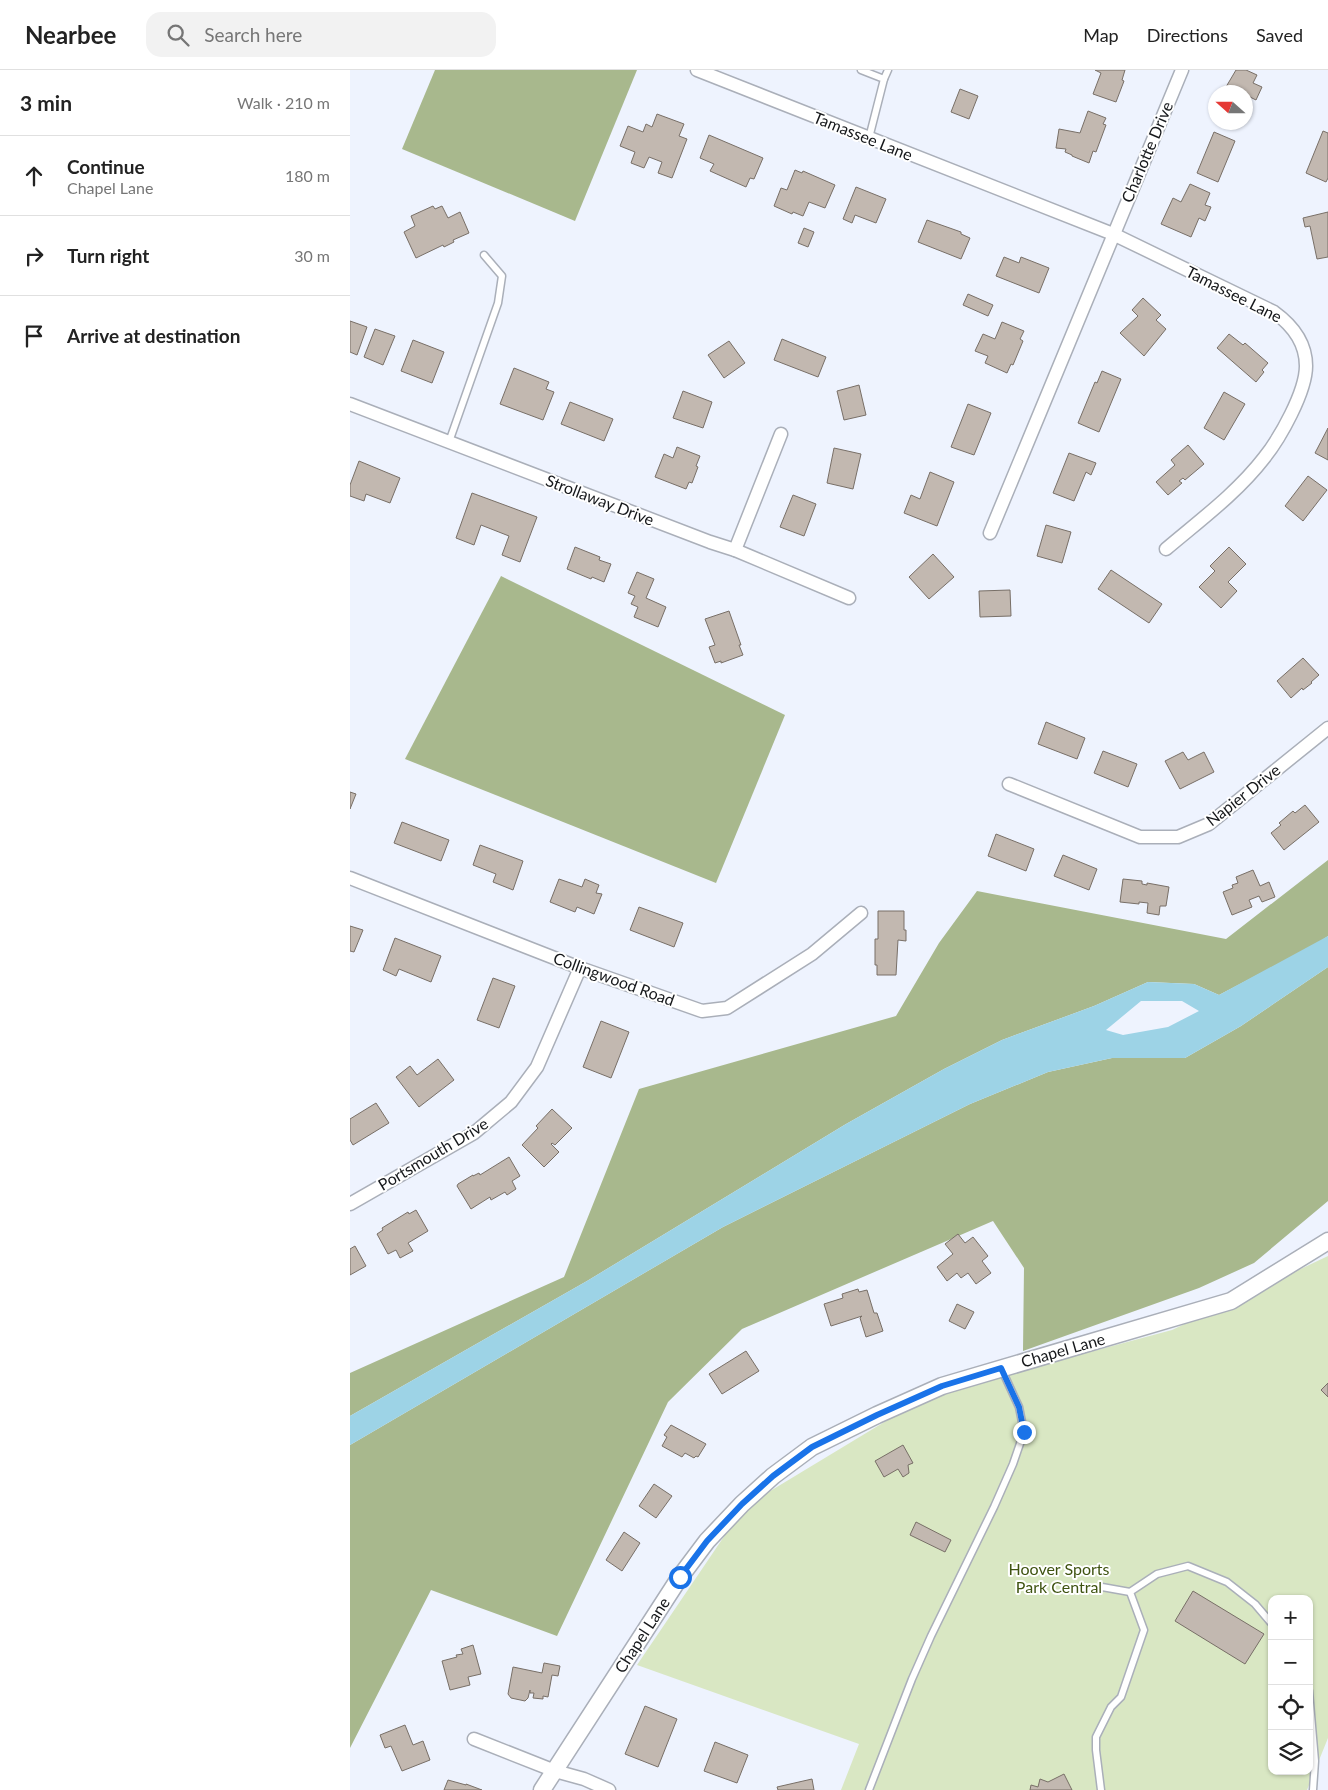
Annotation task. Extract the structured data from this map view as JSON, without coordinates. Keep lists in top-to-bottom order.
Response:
{
  "streets": {
    "street": [
      "Tamassee Lane",
      "Charlotte Drive",
      "Strollaway Drive",
      "Napier Drive",
      "Collingwood Road",
      "Portsmouth Drive",
      "Chapel Lane"
    ]
  },
  "crossings": [
    ["Tamassee Lane", "Charlotte Drive"],
    ["Collingwood Road", "Portsmouth Drive"]
  ],
  "parks": ["Hoover Sports Park Central"],
  "north": "left",
  "page": {
    "header": "Nearbee",
    "search": "Search here",
    "nav": ["Map", "Directions", "Saved"],
    "heading": ["3 min", "Walk · 210 m"],
    "list": [
      ["Continue", "Chapel Lane", "180 m"],
      ["Turn right", "30 m"],
      "Arrive at destination"
    ],
    "map_buttons": ["+", "−"]
  }
}
